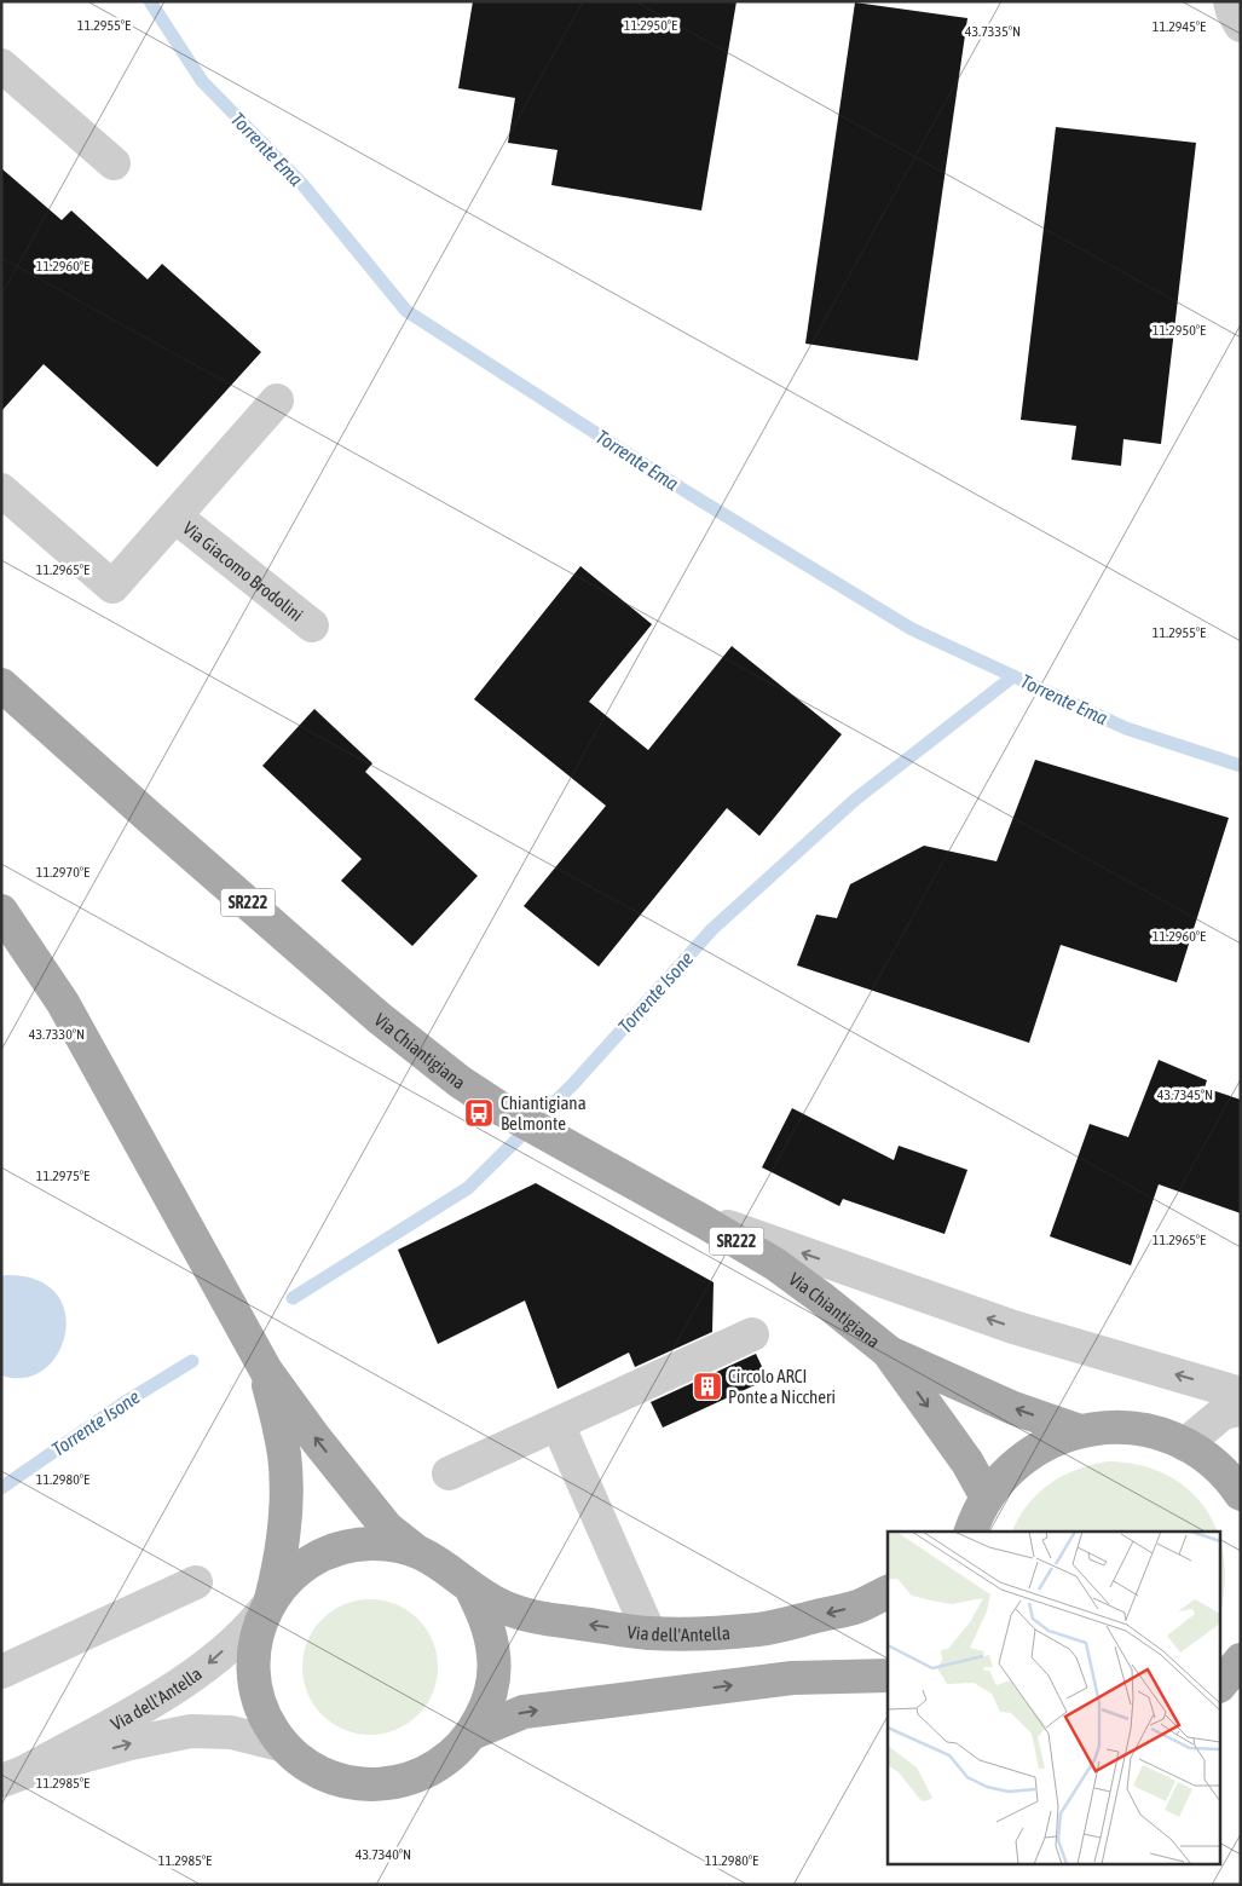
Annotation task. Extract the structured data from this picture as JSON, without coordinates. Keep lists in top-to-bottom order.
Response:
{
  "streets": {
    "main road": ["SR222", "Via Chiantigiana", "Via dell'Antella"],
    "street": ["Via Giacomo Brodolini"]
  },
  "water": ["Torrente Ema", "Torrente Isone"],
  "places": {
    "bus stop": ["Chiantigiana Belmonte"],
    "building": ["Circolo ARCI Ponte a Niccheri"]
  },
  "coordinates": [
    "11.2955°E",
    "11.2950°E",
    "11.2945°E",
    "43.7335°N",
    "11.2960°E",
    "11.2965°E",
    "11.2970°E",
    "43.7330°N",
    "43.7345°N",
    "11.2975°E",
    "11.2980°E",
    "11.2985°E",
    "43.7340°N"
  ]
}
